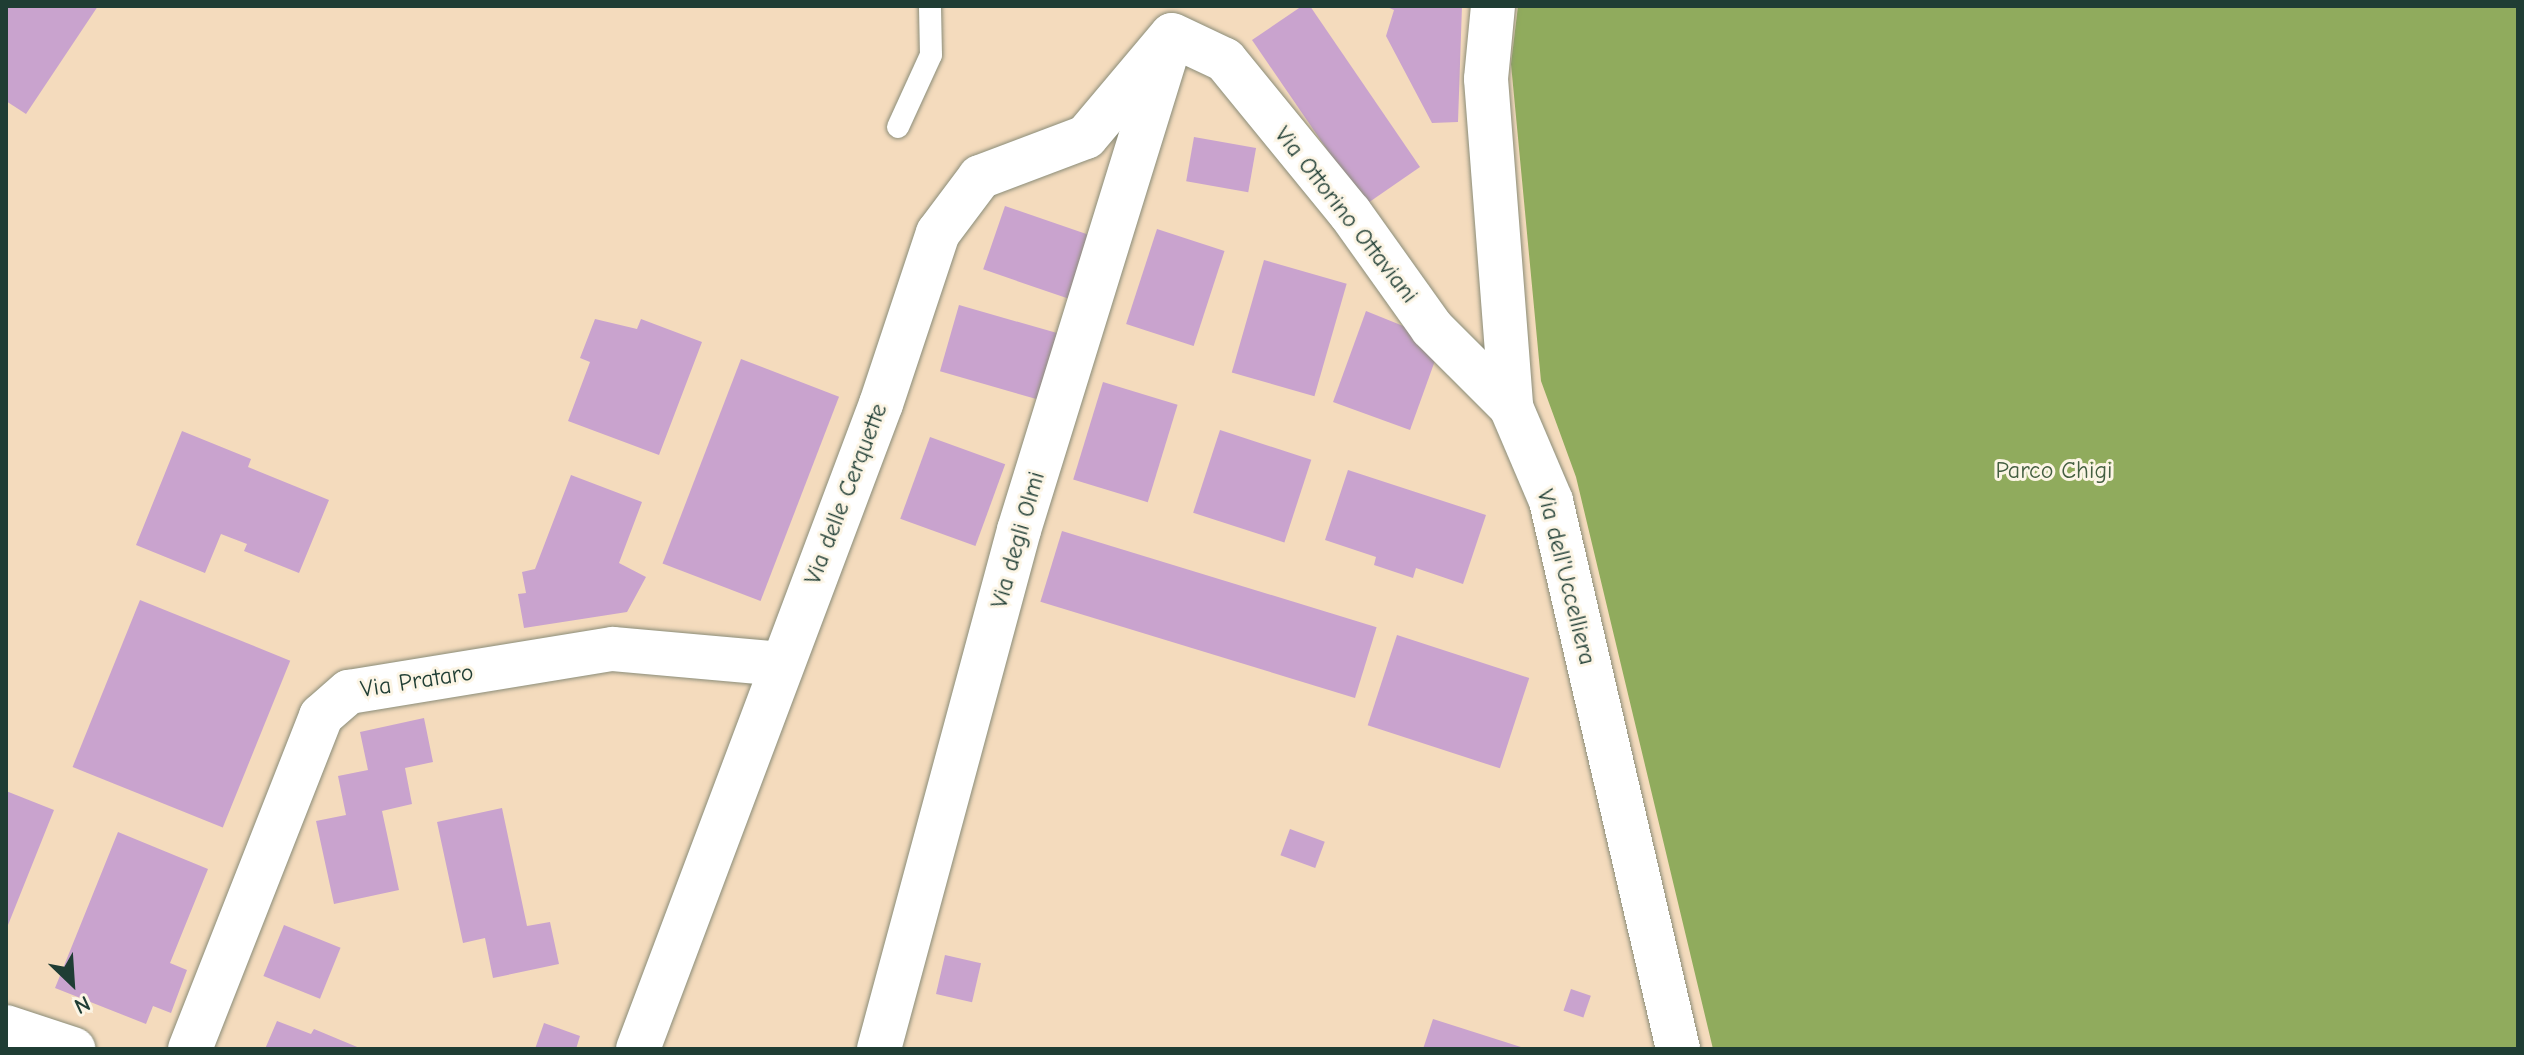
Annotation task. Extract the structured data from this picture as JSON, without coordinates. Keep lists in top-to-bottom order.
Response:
{
  "streets": {
    "street": [
      "Via Ottorino Ottaviani",
      "Via delle Cerquette",
      "Via degli Olmi",
      "Via dell'Uccelliera",
      "Via Prataro"
    ]
  },
  "crossings": [
    ["Via Ottorino Ottaviani", "Via delle Cerquette"],
    ["Via Ottorino Ottaviani", "Via degli Olmi"],
    ["Via Ottorino Ottaviani", "Via dell'Uccelliera"],
    ["Via delle Cerquette", "Via degli Olmi"],
    ["Via delle Cerquette", "Via Prataro"]
  ],
  "parks": ["Parco Chigi"],
  "north": "bottom right"
}
